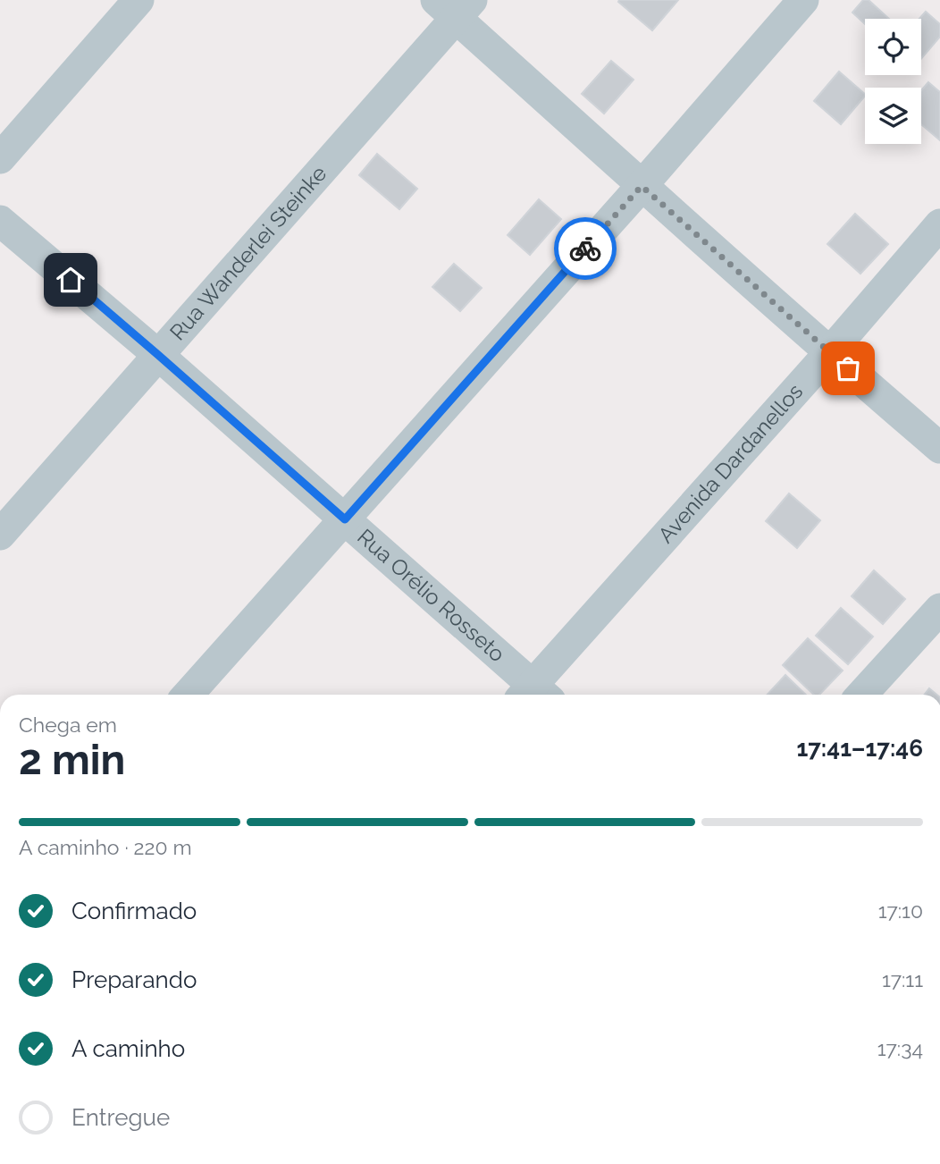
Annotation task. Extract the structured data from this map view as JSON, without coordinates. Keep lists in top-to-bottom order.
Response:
{
  "streets": {
    "street": ["Rua Wanderlei Steinke", "Avenida Dardanellos", "Rua Orélio Rosseto"]
  },
  "crossings": [
    ["Rua Wanderlei Steinke", "Rua Orélio Rosseto"]
  ],
  "page": {
    "heading": ["2 min", "Chega em", "17:41–17:46"],
    "bar": "A caminho · 220 m",
    "list": [
      ["Confirmado", "17:10"],
      ["Preparando", "17:11"],
      ["A caminho", "17:34"],
      "Entregue"
    ]
  }
}
